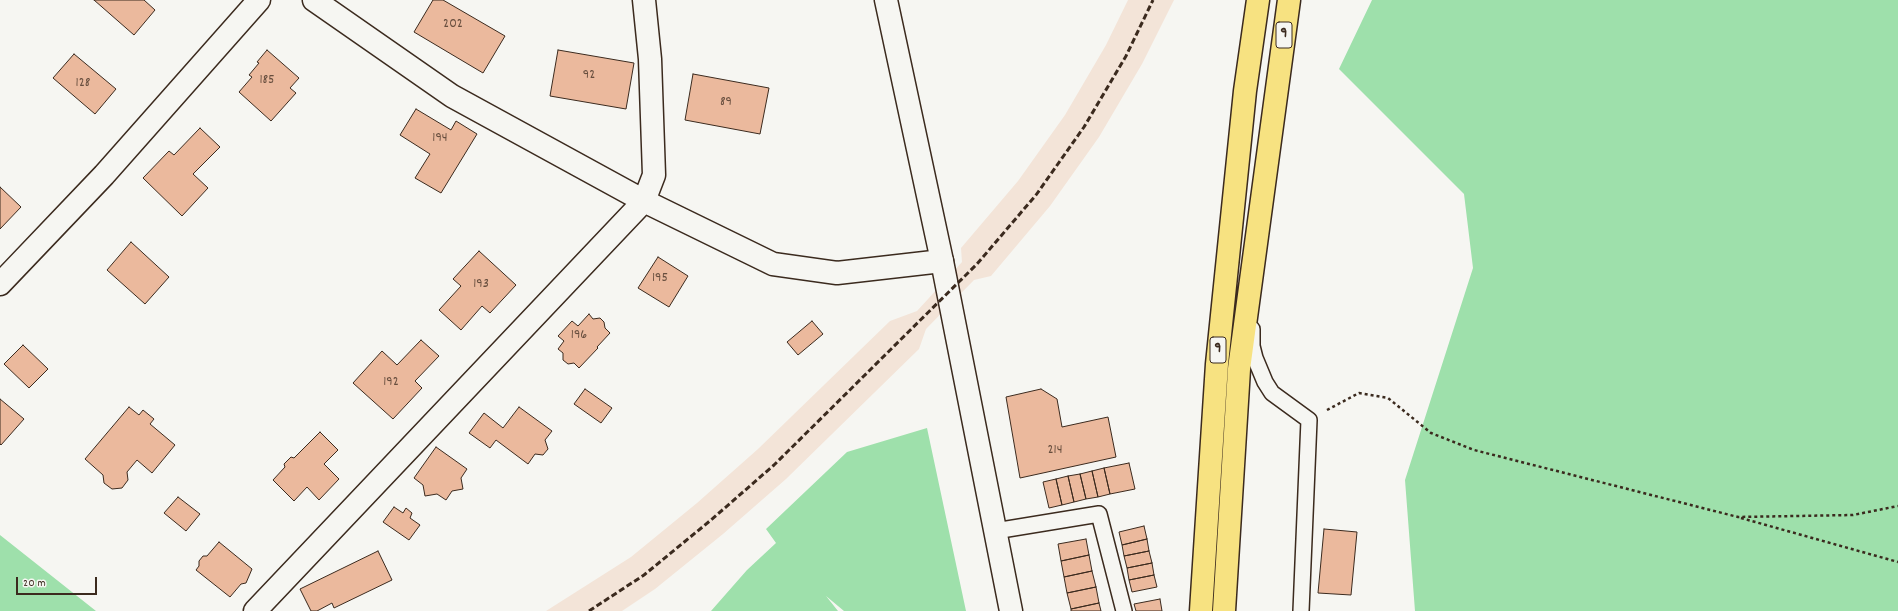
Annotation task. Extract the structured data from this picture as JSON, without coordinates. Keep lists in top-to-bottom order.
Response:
{
  "streets": {
    "main road": ["9"]
  },
  "house_numbers": [
    "202",
    "92",
    "185",
    "128",
    "89",
    "194",
    "195",
    "193",
    "196",
    "192",
    "214"
  ],
  "scale_bar": "20 m"
}
